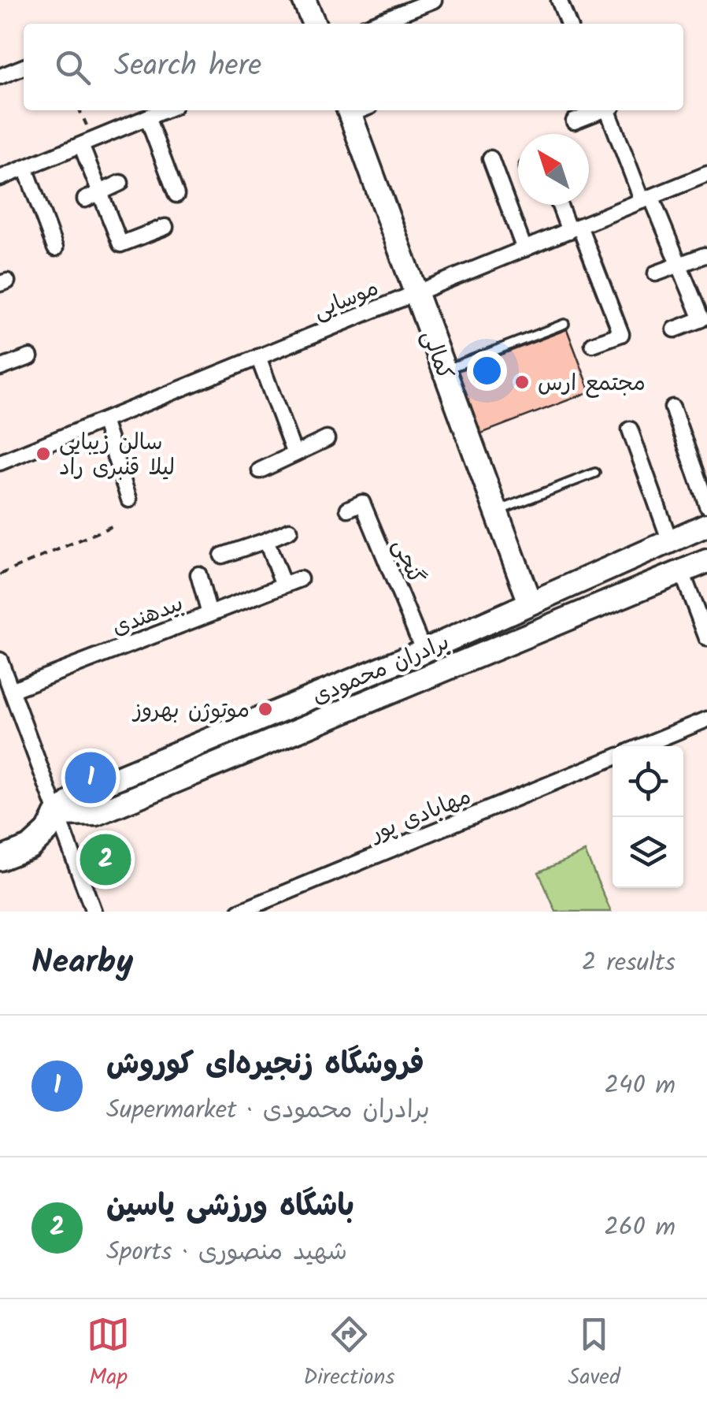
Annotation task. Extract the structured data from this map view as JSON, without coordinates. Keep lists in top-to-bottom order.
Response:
{
  "streets": {
    "main road": ["کمالی", "برادران محمودی"],
    "street": [
      "موسایی",
      "گنجی",
      "بیدهندی",
      "مهابادی پور"
    ]
  },
  "crossings": [
    ["موسایی", "کمالی"],
    ["کمالی", "برادران محمودی"],
    ["گنجی", "برادران محمودی"]
  ],
  "places": ["مجتمع ارس", "سالن زیبایی لیلا قنبری راد", "موتوژن بهروز"],
  "north": "top left",
  "page": {
    "search": "Search here",
    "pins": ["1", "2"],
    "heading": ["Nearby", "2 results"],
    "list": [
      {
        "mark": "1",
        "name": "فروشگاه زنجیره‌ای کوروش",
        "note": "Supermarket · برادران محمودی",
        "value": "240 m"
      },
      {
        "mark": "2",
        "name": "باشگاه ورزشی یاسین",
        "note": "Sports · شهید منصوری",
        "value": "260 m"
      }
    ],
    "nav": ["Map", "Directions", "Saved"]
  }
}
